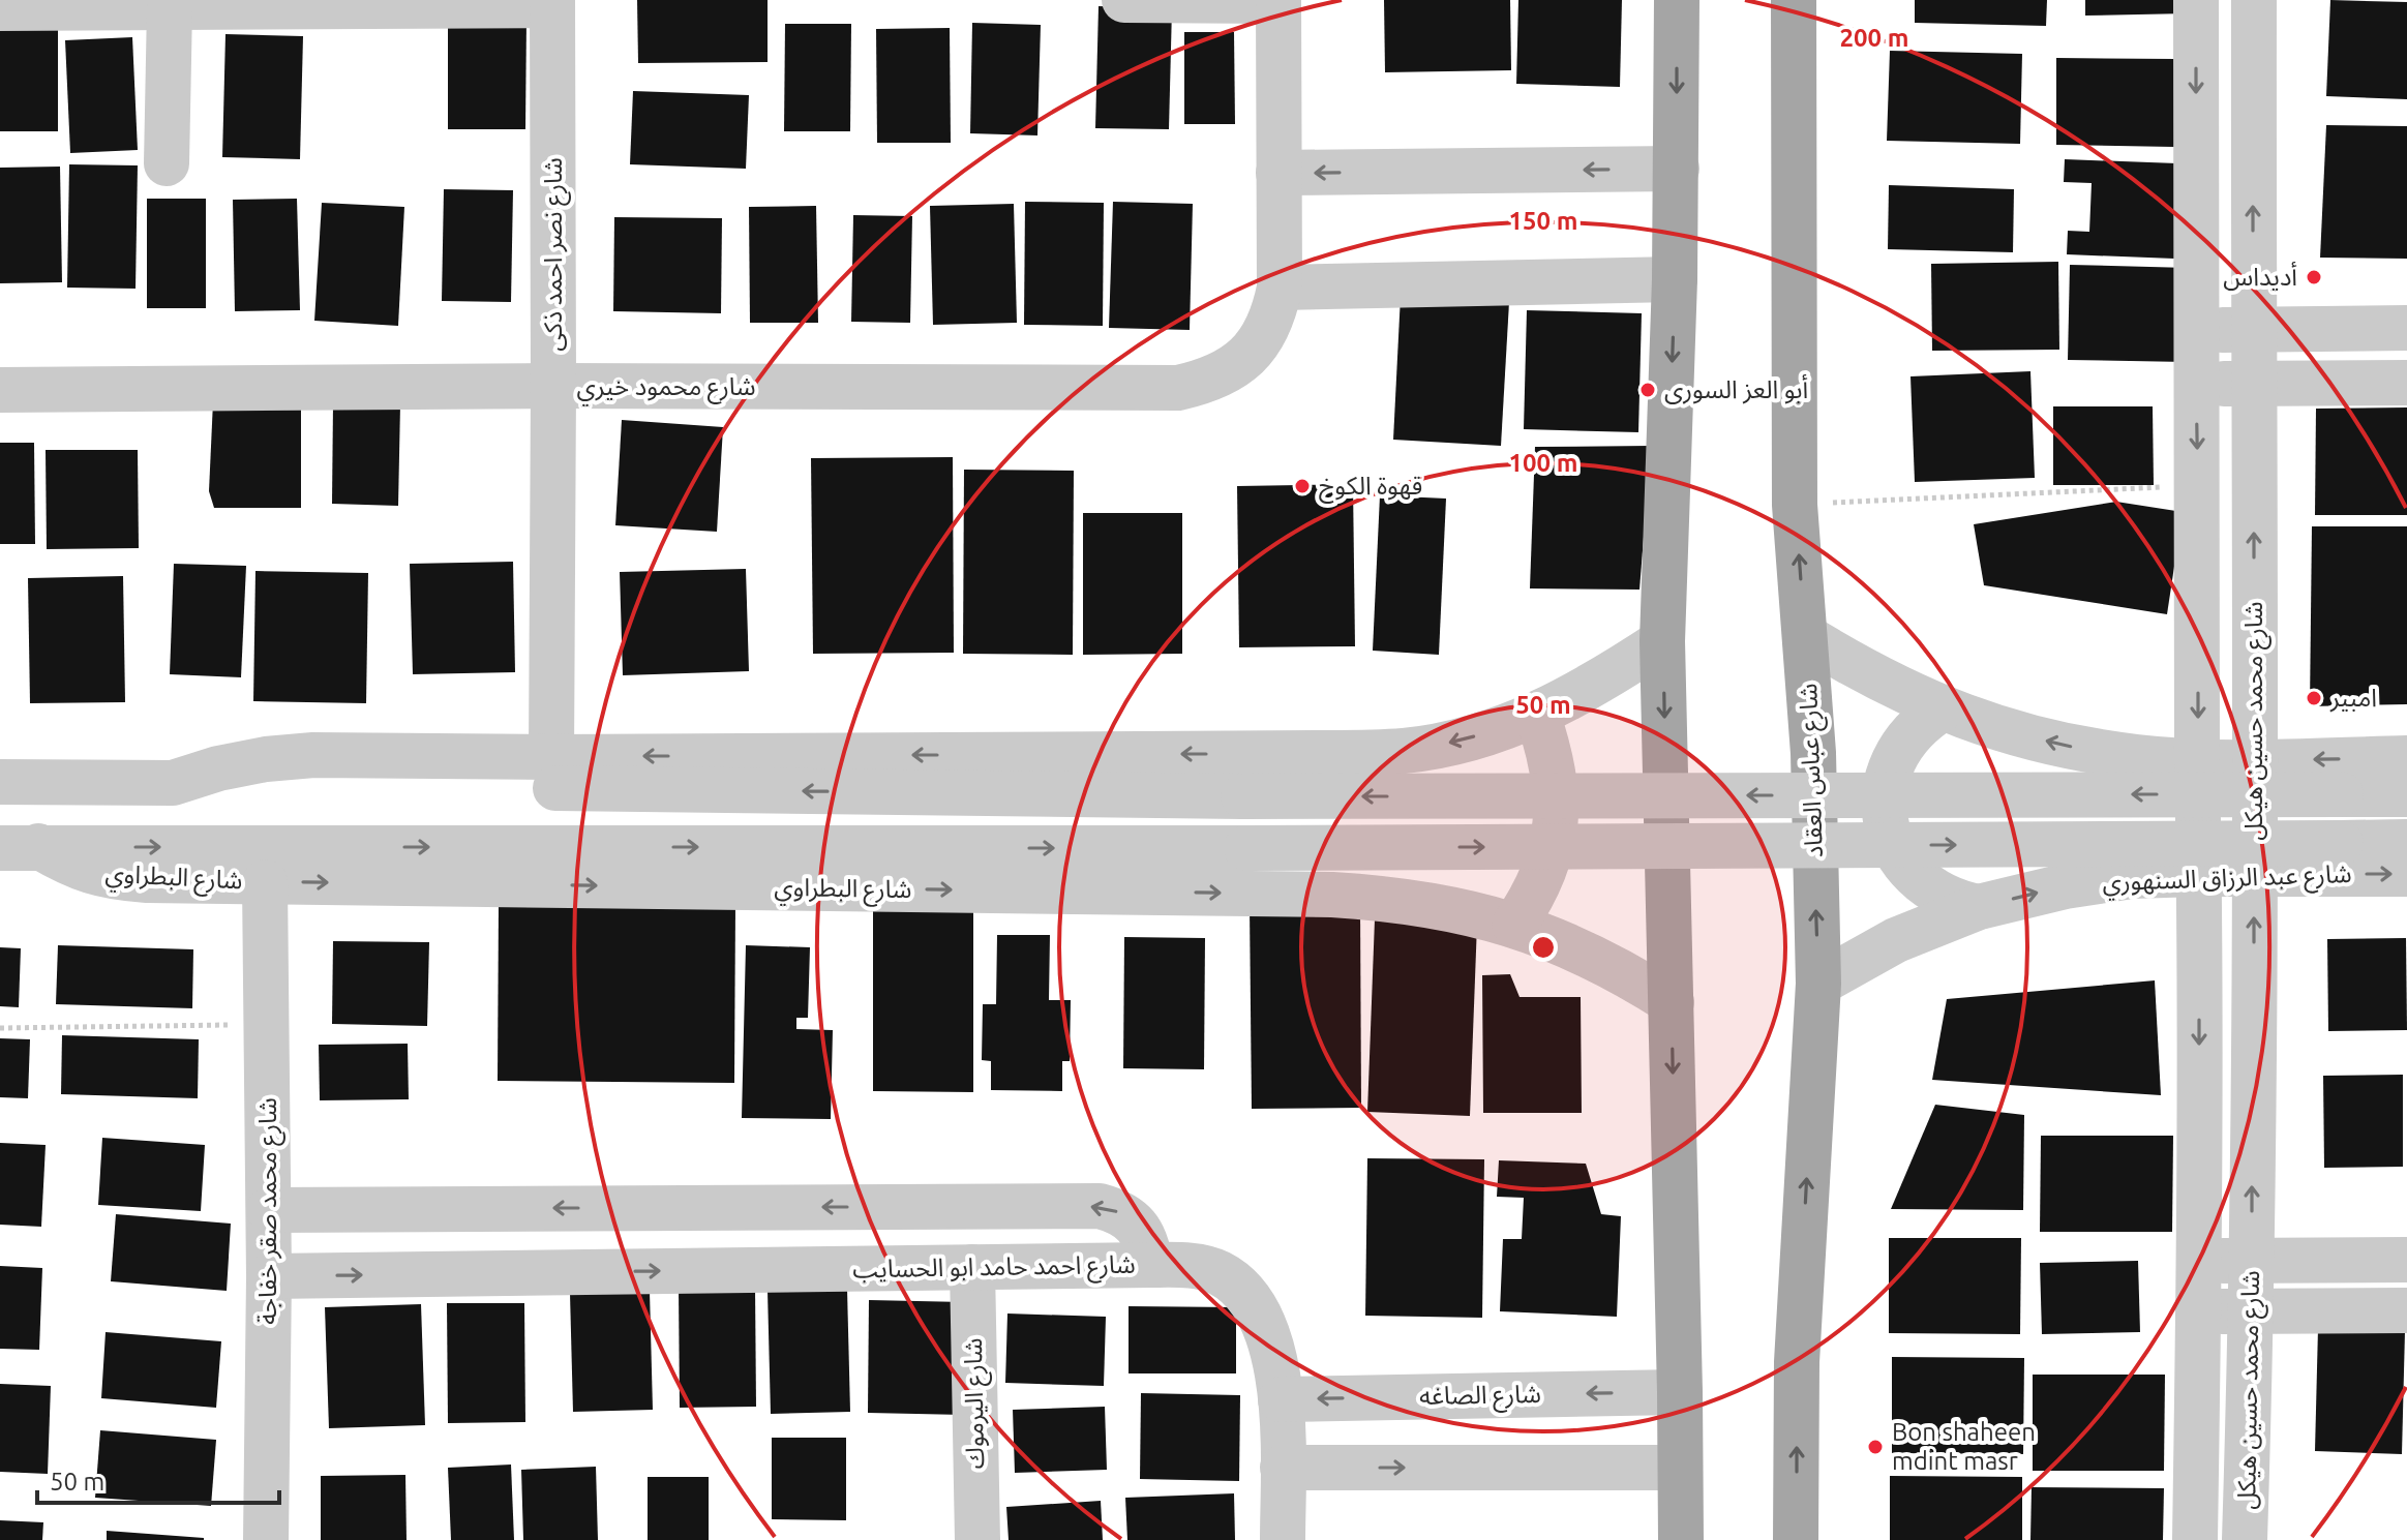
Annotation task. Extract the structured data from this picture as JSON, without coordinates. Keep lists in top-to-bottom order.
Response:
{
  "streets": {
    "main road": ["شارع عباس العقاد"],
    "street": [
      "شارع نصر احمد ذكى",
      "شارع محمود خيري",
      "شارع محمد حسين هيكل",
      "شارع البطراوي",
      "شارع عبد الرزاق السنهوري",
      "شارع محمد صقر خفاجة",
      "شارع احمد حامد ابو الحسايب",
      "شارع الصاغه",
      "شارع اليرموك"
    ]
  },
  "crossings": [
    ["شارع نصر احمد ذكى", "شارع محمود خيري"],
    ["شارع محمد حسين هيكل", "شارع عبد الرزاق السنهوري"],
    ["شارع عباس العقاد", "شارع عبد الرزاق السنهوري"],
    ["شارع البطراوي", "شارع محمد صقر خفاجة"],
    ["شارع محمد صقر خفاجة", "شارع احمد حامد ابو الحسايب"],
    ["شارع احمد حامد ابو الحسايب", "شارع اليرموك"]
  ],
  "places": [
    "أديداس",
    "أبو العز السورى",
    "قهوة الكوخ",
    "امبير",
    "Bon shaheen mdint masr"
  ],
  "scale_bar": "50 m",
  "rings": [
    "200 m",
    "150 m",
    "100 m",
    "50 m"
  ]
}
